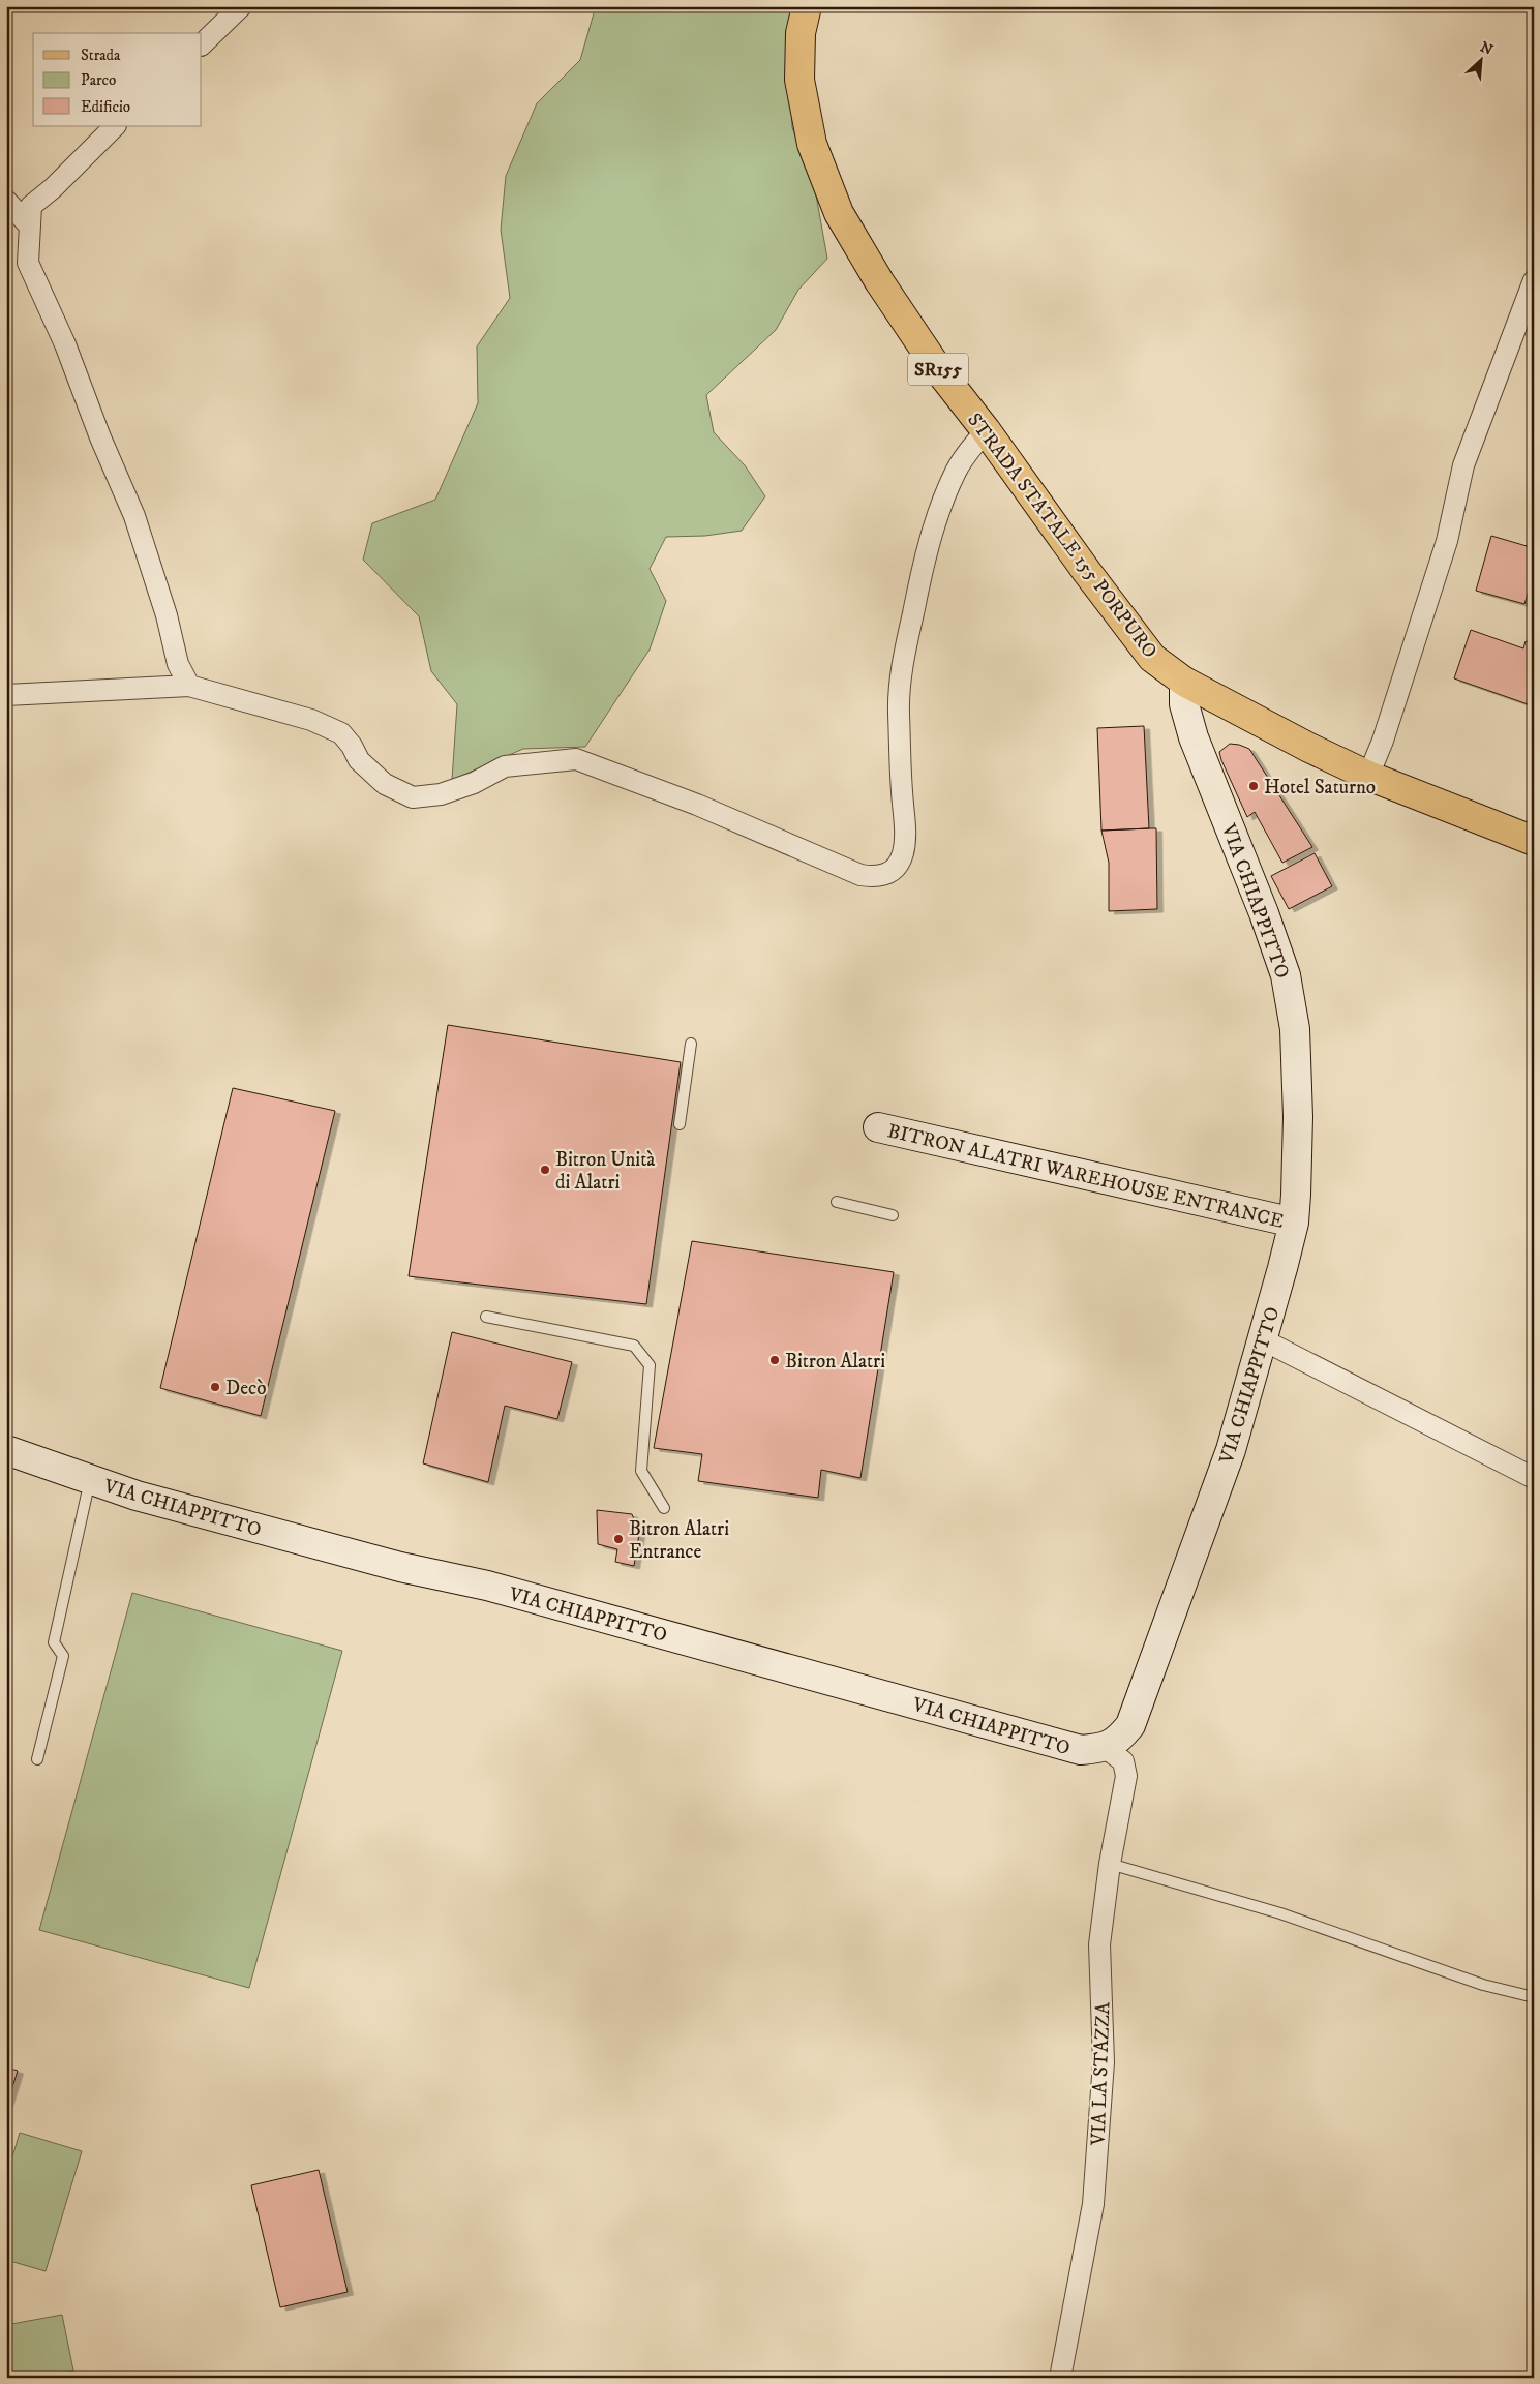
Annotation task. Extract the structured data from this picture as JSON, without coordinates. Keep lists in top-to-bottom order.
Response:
{
  "streets": {
    "main road": ["SR155", "STRADA STATALE 155 PORPURO"],
    "street": ["VIA CHIAPPITTO", "BITRON ALATRI WAREHOUSE ENTRANCE", "VIA LA STAZZA"]
  },
  "crossings": [
    ["STRADA STATALE 155 PORPURO", "VIA CHIAPPITTO"],
    ["VIA CHIAPPITTO", "BITRON ALATRI WAREHOUSE ENTRANCE"],
    ["VIA CHIAPPITTO", "VIA LA STAZZA"]
  ],
  "places": [
    "Hotel Saturno",
    "Bitron Unità di Alatri",
    "Bitron Alatri",
    "Decò",
    "Bitron Alatri Entrance"
  ],
  "legend": ["Strada", "Parco", "Edificio"],
  "north": "top right"
}
